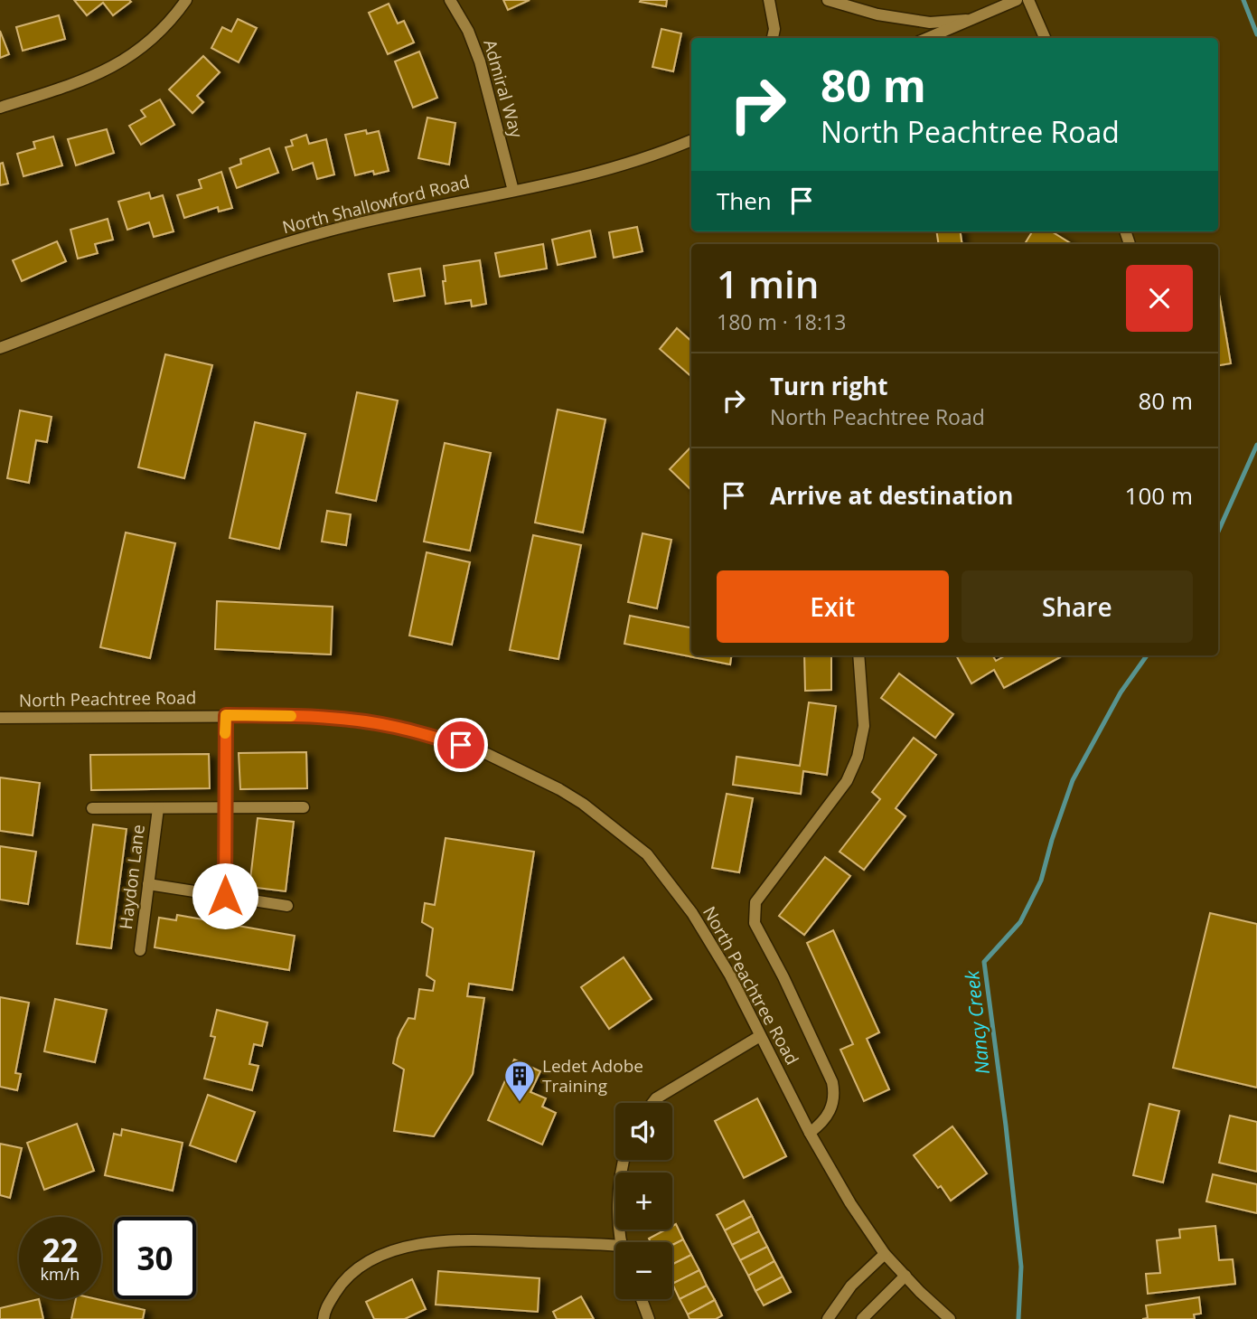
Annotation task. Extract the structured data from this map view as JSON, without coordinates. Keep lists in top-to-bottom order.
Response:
{
  "streets": {
    "street": [
      "Admiral Way",
      "North Shallowford Road",
      "North Peachtree Road",
      "Haydon Lane"
    ]
  },
  "crossings": [
    ["Admiral Way", "North Shallowford Road"]
  ],
  "water": ["Nancy Creek"],
  "places": {
    "building": ["Ledet Adobe Training"]
  },
  "page": {
    "turn": ["80 m", "North Peachtree Road"],
    "then": "Then",
    "heading": ["1 min", "180 m · 18:13"],
    "list": [
      {
        "name": "Turn right",
        "note": "North Peachtree Road",
        "value": "80 m"
      },
      {
        "name": "Arrive at destination",
        "value": "100 m"
      }
    ],
    "buttons": ["Exit", "Share"],
    "map_buttons": ["+", "−"],
    "speed": "22 km/h",
    "limit": "30"
  }
}
